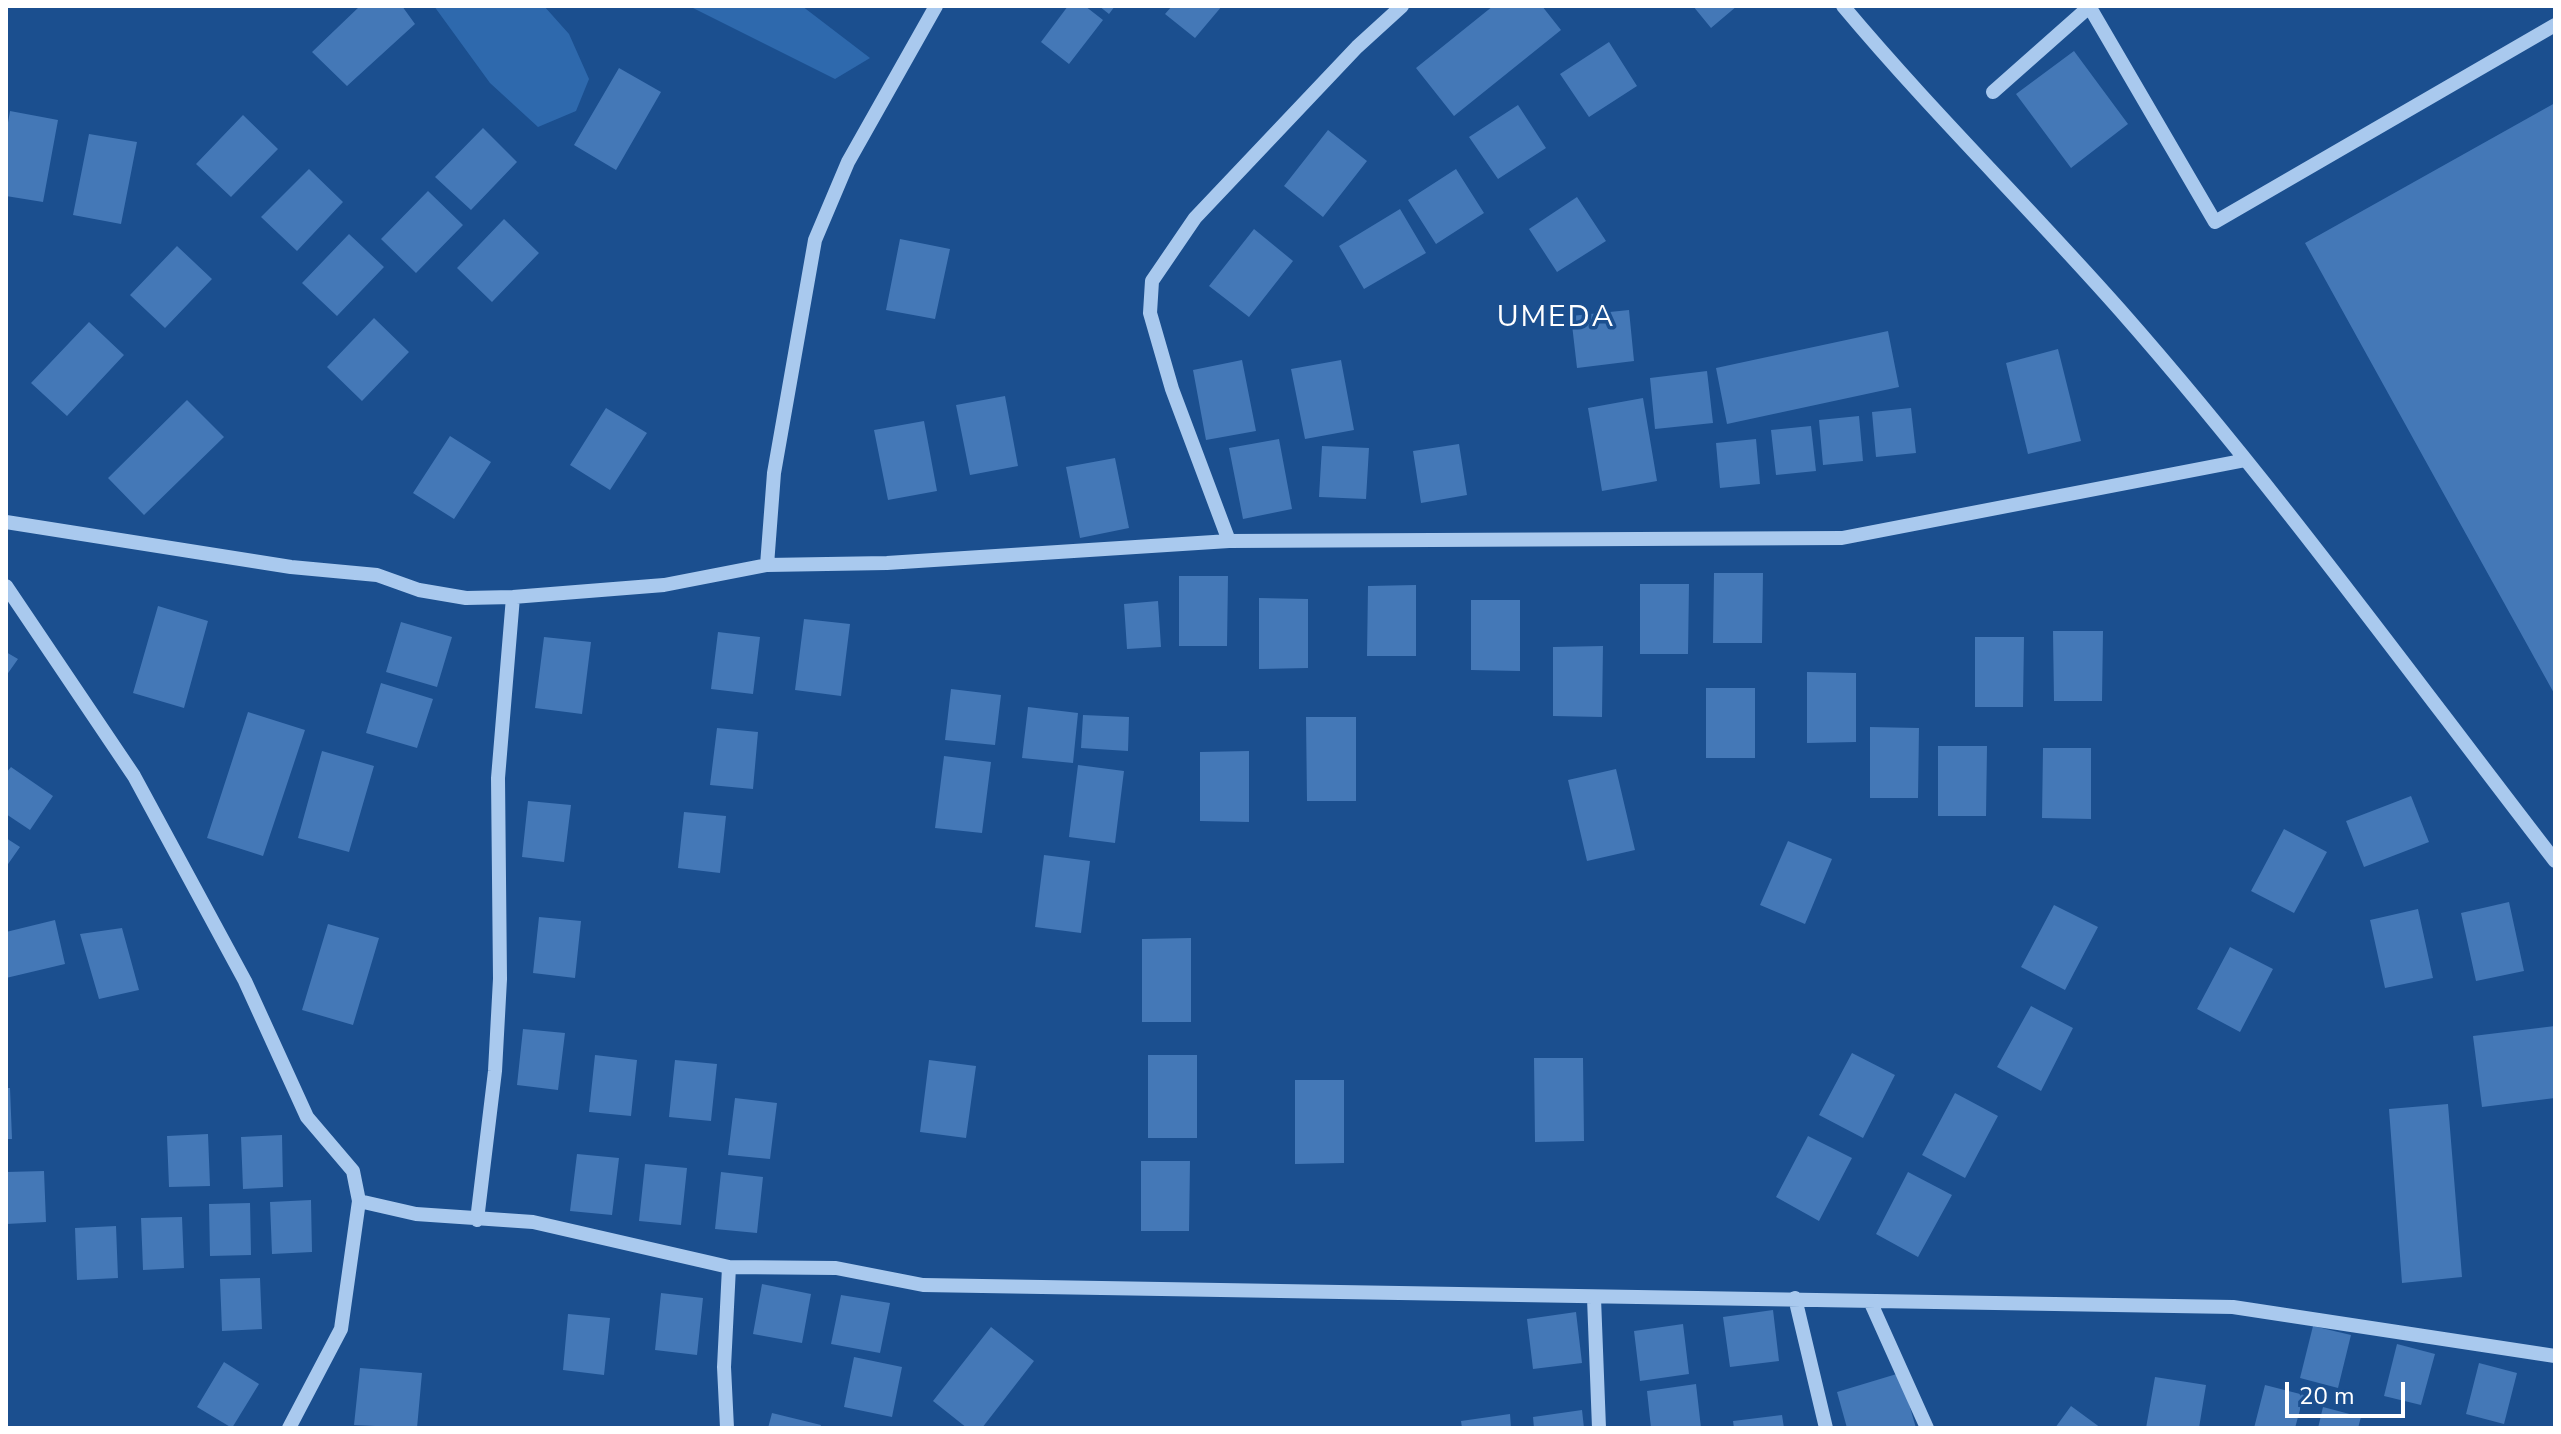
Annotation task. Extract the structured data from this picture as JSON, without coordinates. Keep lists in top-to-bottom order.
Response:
{
  "districts": ["UMEDA"],
  "scale_bar": "20 m"
}
